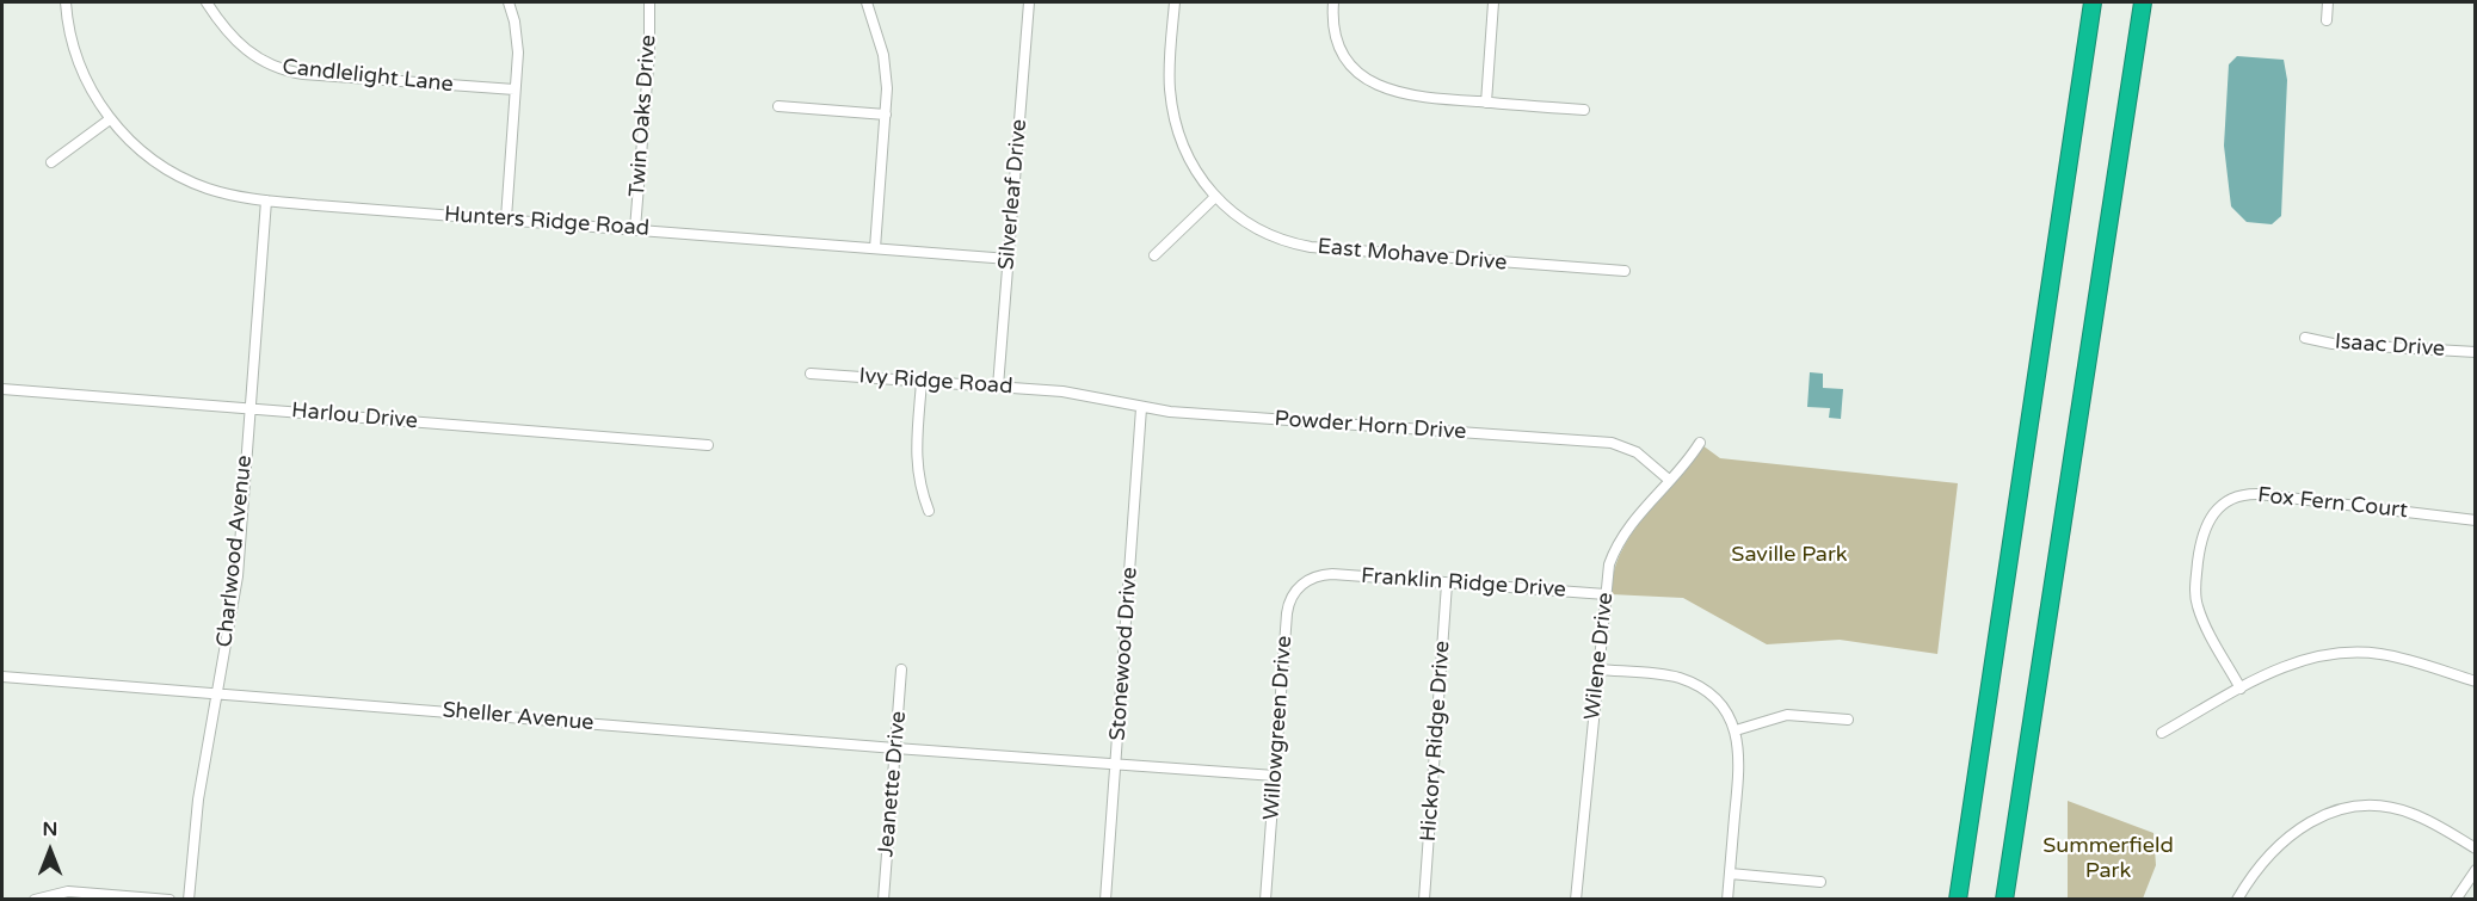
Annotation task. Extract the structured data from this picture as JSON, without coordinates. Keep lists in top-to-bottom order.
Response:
{
  "streets": {
    "street": [
      "Candlelight Lane",
      "Twin Oaks Drive",
      "Silverleaf Drive",
      "Hunters Ridge Road",
      "East Mohave Drive",
      "Isaac Drive",
      "Ivy Ridge Road",
      "Harlou Drive",
      "Powder Horn Drive",
      "Fox Fern Court",
      "Charlwood Avenue",
      "Franklin Ridge Drive",
      "Stonewood Drive",
      "Wilene Drive",
      "Sheller Avenue",
      "Willowgreen Drive",
      "Hickory Ridge Drive",
      "Jeanette Drive"
    ]
  },
  "crossings": [
    ["Twin Oaks Drive", "Hunters Ridge Road"],
    ["Silverleaf Drive", "Hunters Ridge Road"],
    ["Silverleaf Drive", "Ivy Ridge Road"],
    ["Hunters Ridge Road", "Charlwood Avenue"],
    ["Ivy Ridge Road", "Powder Horn Drive"],
    ["Harlou Drive", "Charlwood Avenue"],
    ["Powder Horn Drive", "Stonewood Drive"],
    ["Powder Horn Drive", "Wilene Drive"],
    ["Charlwood Avenue", "Sheller Avenue"],
    ["Franklin Ridge Drive", "Wilene Drive"],
    ["Franklin Ridge Drive", "Willowgreen Drive"],
    ["Franklin Ridge Drive", "Hickory Ridge Drive"],
    ["Stonewood Drive", "Sheller Avenue"],
    ["Sheller Avenue", "Willowgreen Drive"],
    ["Sheller Avenue", "Jeanette Drive"]
  ],
  "parks": ["Saville Park", "Summerfield Park"],
  "north": "top"
}
